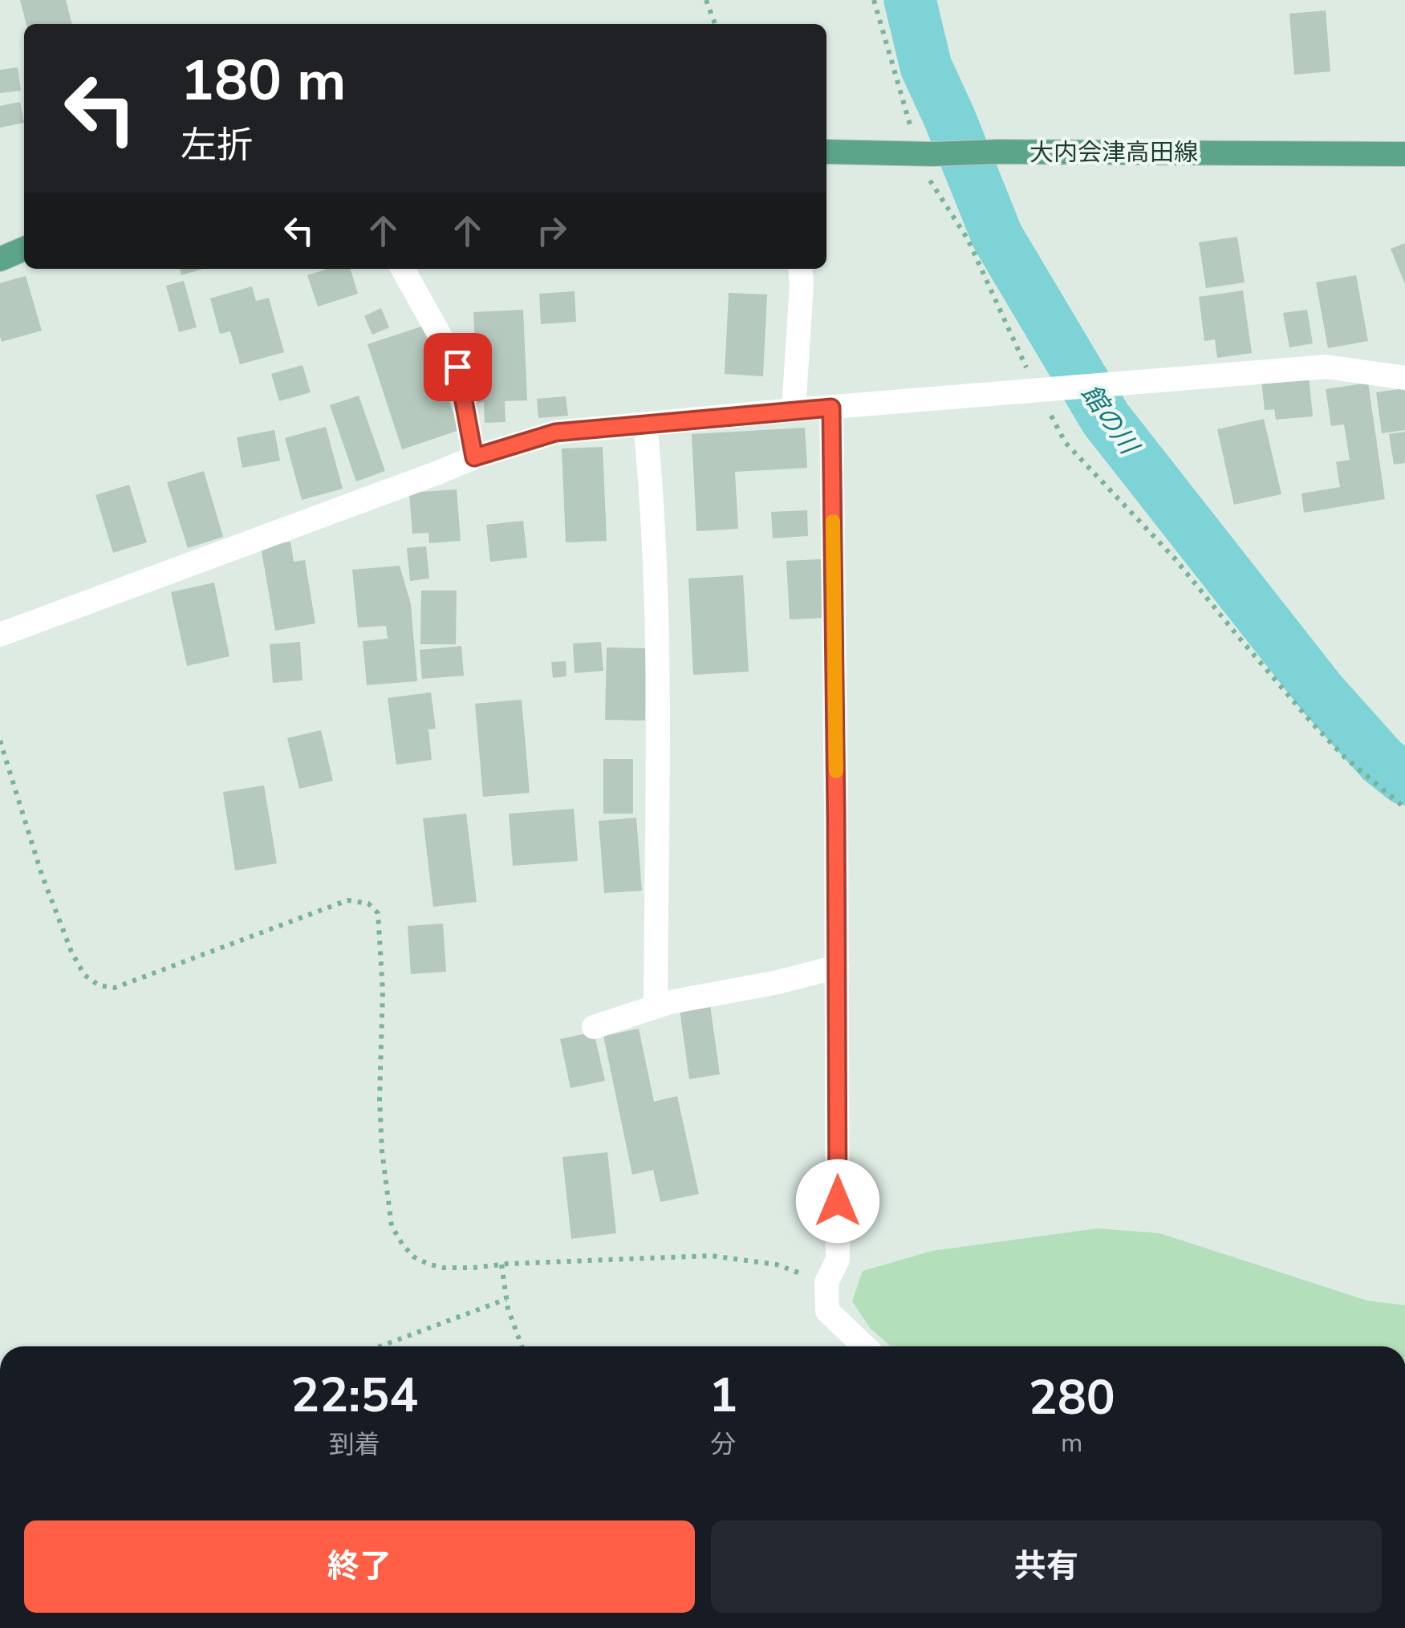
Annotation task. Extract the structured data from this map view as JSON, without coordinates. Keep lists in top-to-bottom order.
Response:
{
  "streets": {
    "main road": ["大内会津高田線"]
  },
  "water": ["館の川"],
  "page": {
    "turn": ["180 m", "左折"],
    "eta": [
      "22:54",
      "到着",
      "1",
      "分",
      "280",
      "m"
    ],
    "buttons": ["終了", "共有"]
  }
}
